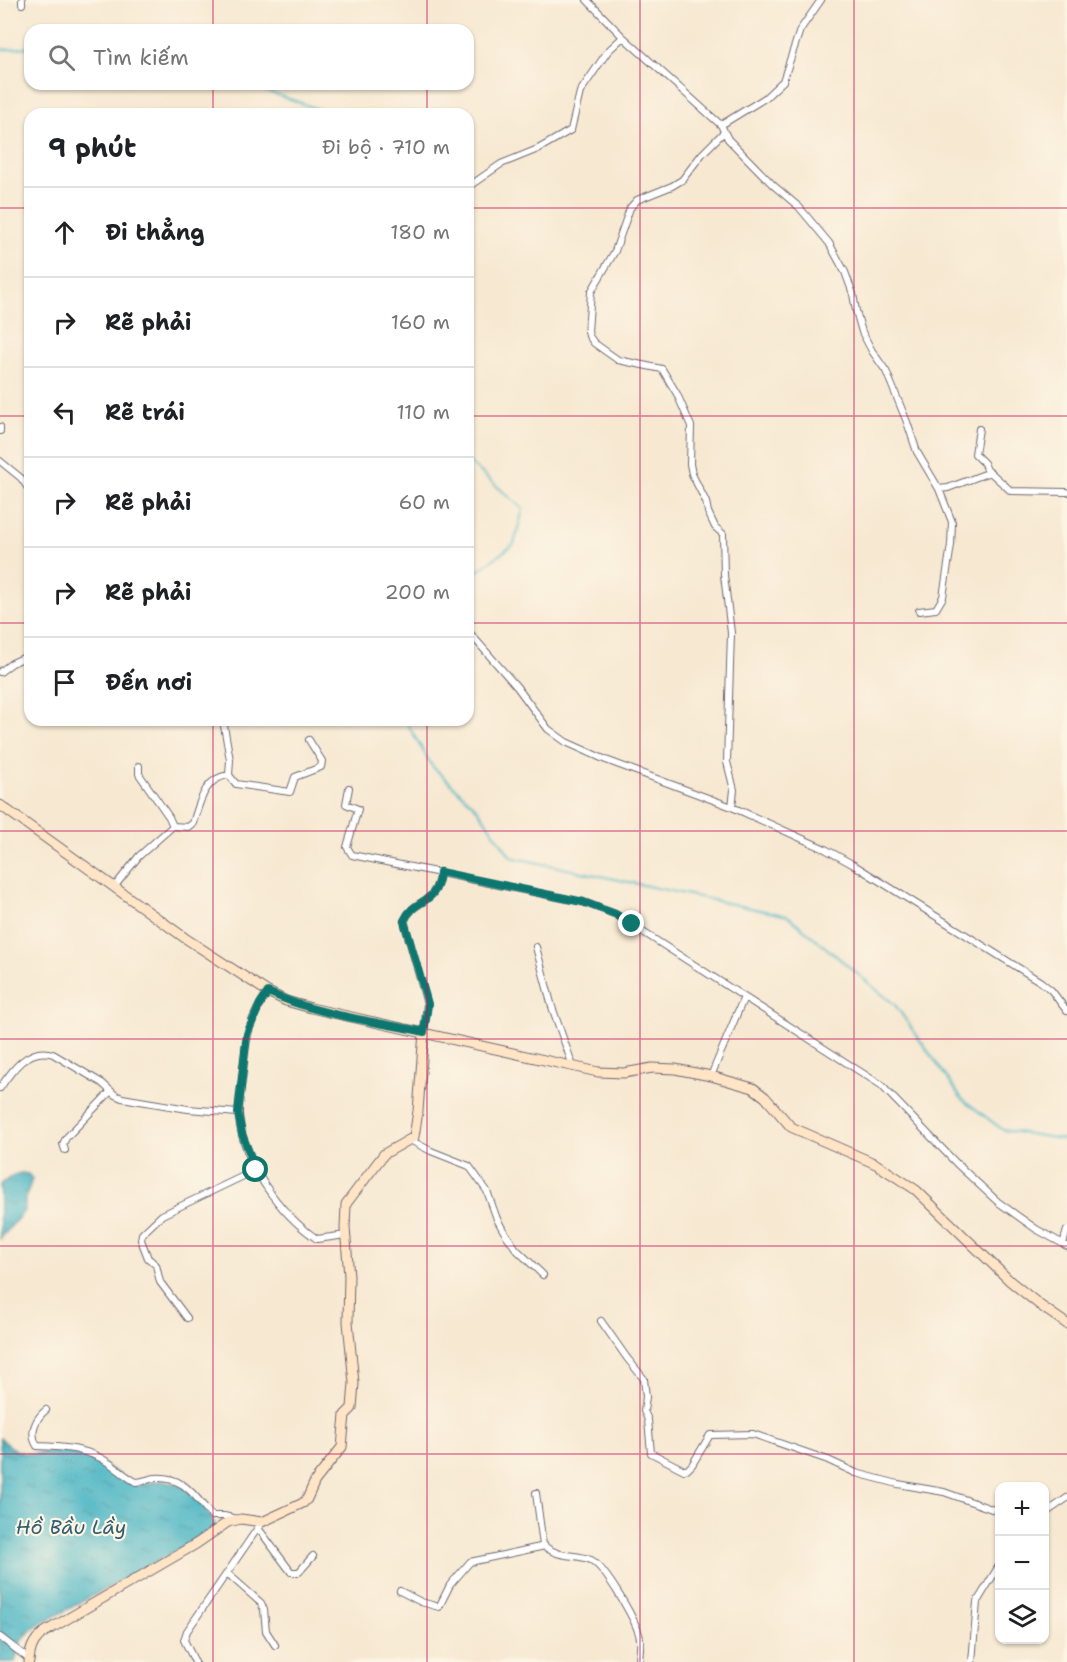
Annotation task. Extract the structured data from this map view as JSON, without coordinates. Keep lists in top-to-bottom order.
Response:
{
  "water": ["Hồ Bầu Lầy"],
  "page": {
    "search": "Tìm kiếm",
    "heading": ["9 phút", "Đi bộ · 710 m"],
    "list": [
      ["Đi thẳng", "180 m"],
      ["Rẽ phải", "160 m"],
      ["Rẽ trái", "110 m"],
      ["Rẽ phải", "60 m"],
      ["Rẽ phải", "200 m"],
      "Đến nơi"
    ],
    "map_buttons": ["+", "−"]
  }
}
